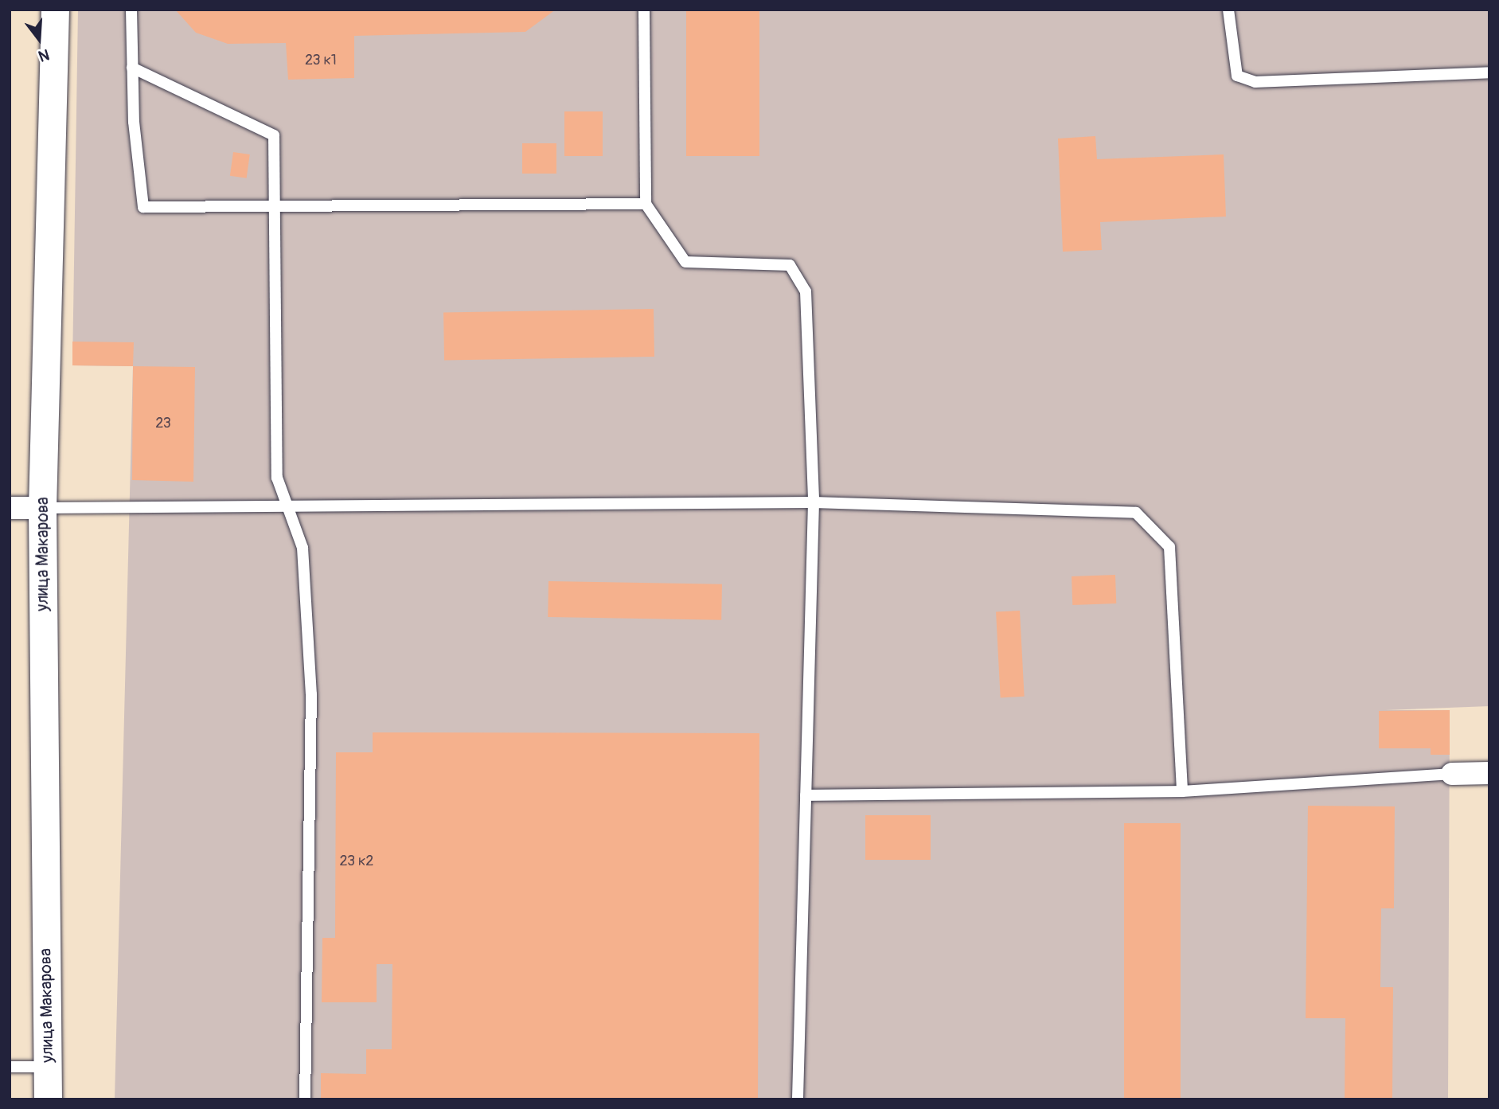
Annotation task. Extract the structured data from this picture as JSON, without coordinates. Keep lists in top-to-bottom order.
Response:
{
  "streets": {
    "street": ["улица Макарова"]
  },
  "house_numbers": ["23 к1", "23", "23 к2"],
  "north": "bottom"
}
